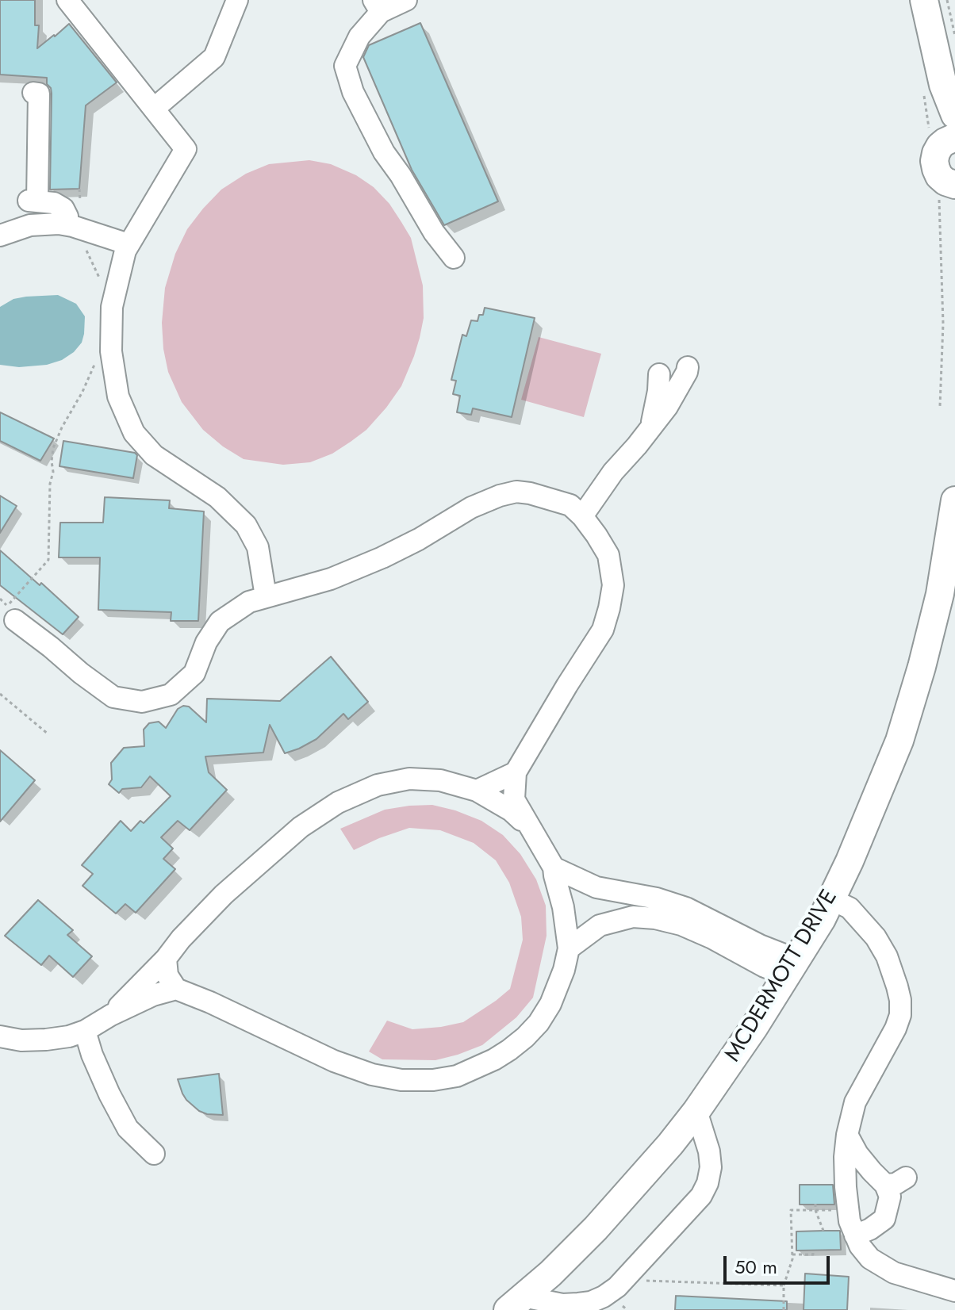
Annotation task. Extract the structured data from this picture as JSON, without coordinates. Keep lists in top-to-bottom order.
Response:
{
  "streets": {
    "main road": ["MCDERMOTT DRIVE"]
  },
  "scale_bar": "50 m"
}
